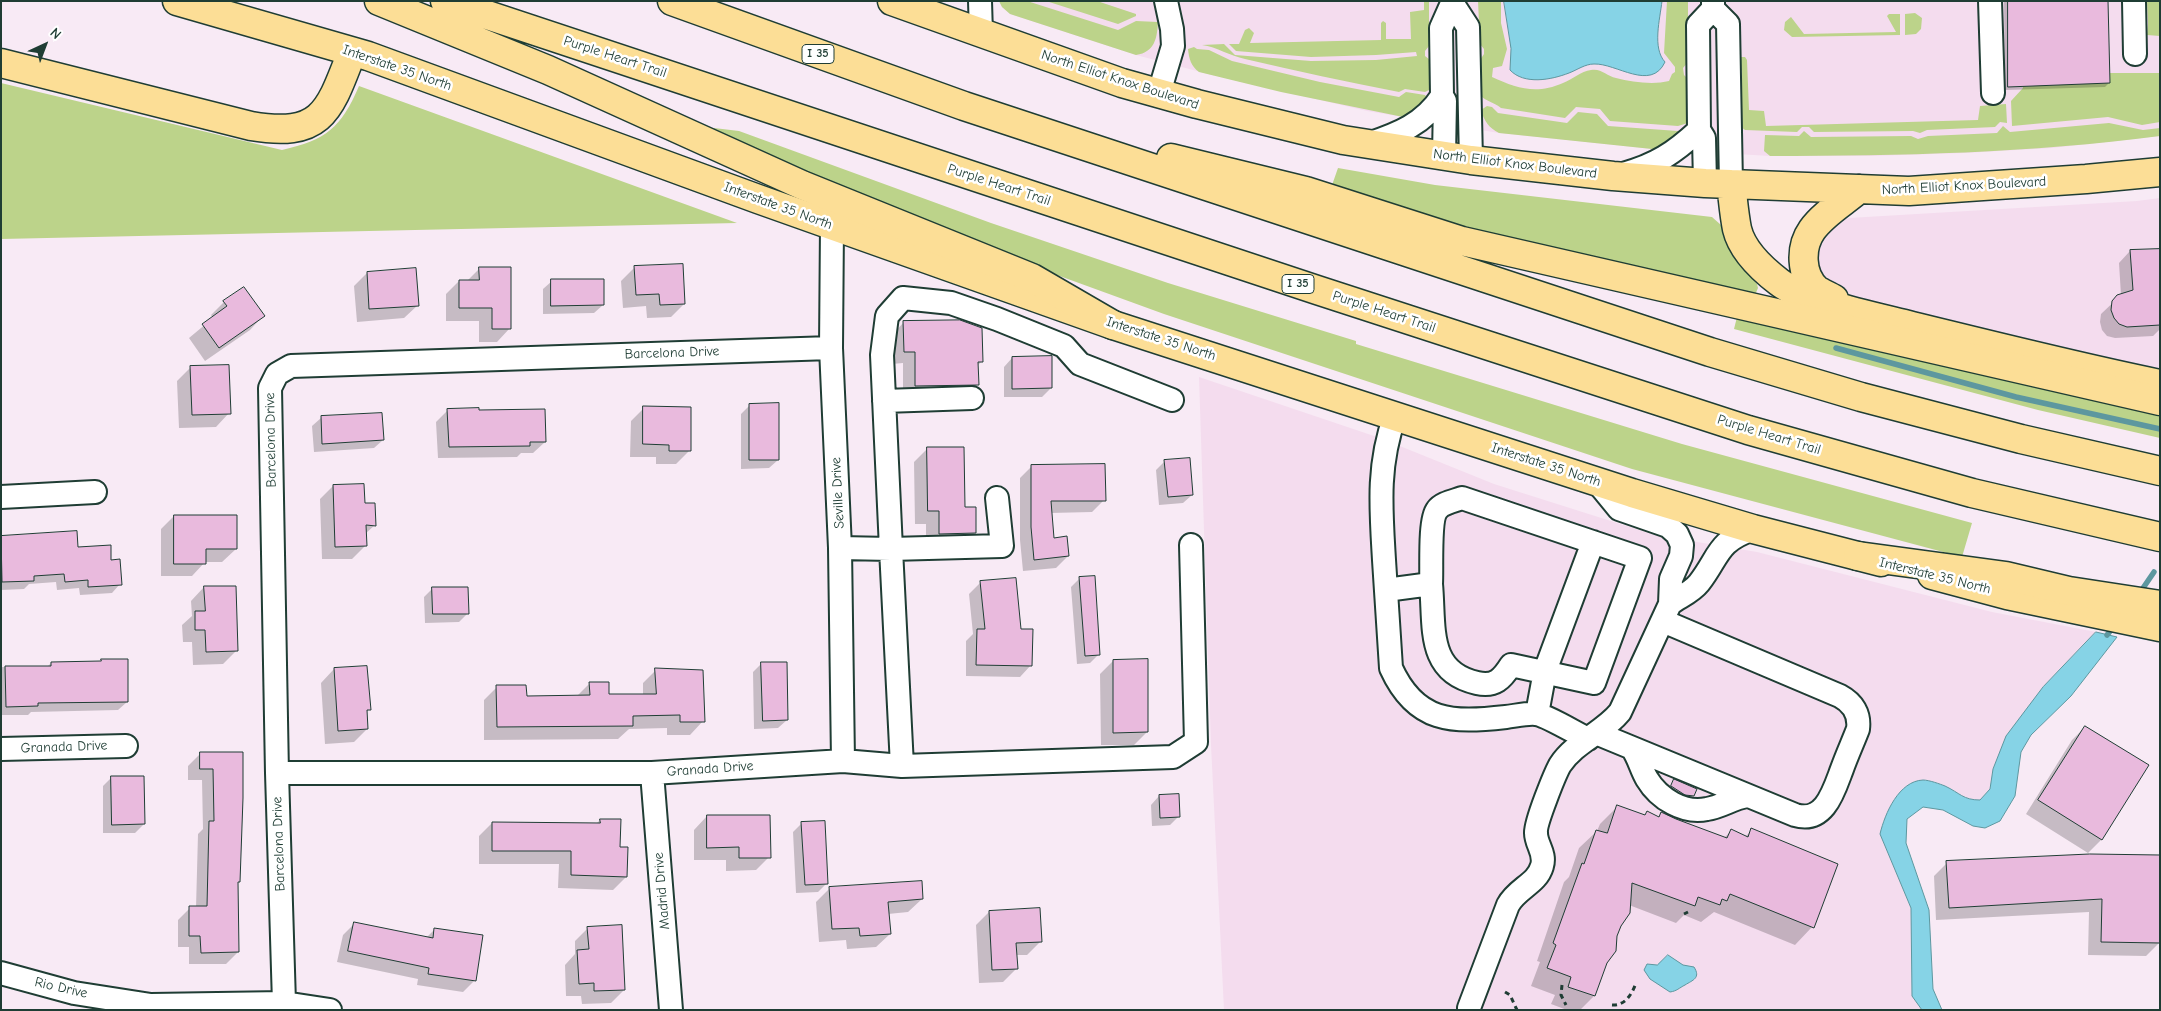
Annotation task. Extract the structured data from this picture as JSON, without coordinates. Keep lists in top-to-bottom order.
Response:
{
  "streets": {
    "main road": [
      "I 35",
      "Purple Heart Trail",
      "Interstate 35 North",
      "North Elliot Knox Boulevard"
    ],
    "street": [
      "Barcelona Drive",
      "Seville Drive",
      "Granada Drive",
      "Madrid Drive",
      "Rio Drive"
    ]
  },
  "crossings": [
    ["Interstate 35 North", "Seville Drive"],
    ["Barcelona Drive", "Seville Drive"],
    ["Barcelona Drive", "Granada Drive"],
    ["Barcelona Drive", "Rio Drive"],
    ["Seville Drive", "Granada Drive"],
    ["Granada Drive", "Madrid Drive"]
  ],
  "north": "top right"
}
